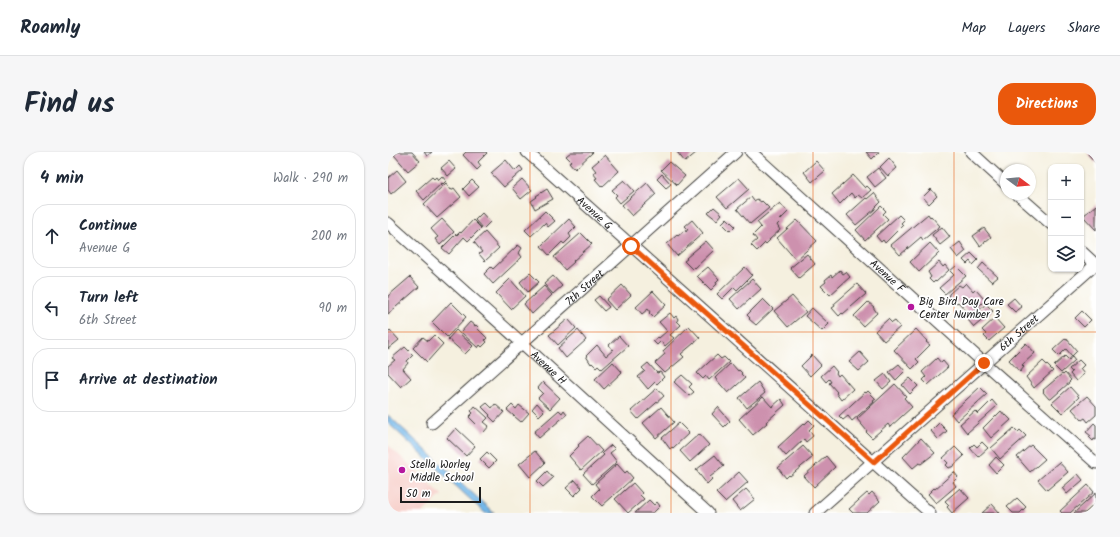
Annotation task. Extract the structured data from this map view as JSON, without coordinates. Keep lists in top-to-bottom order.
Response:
{
  "streets": {
    "street": [
      "Avenue G",
      "Avenue F",
      "7th Street",
      "6th Street",
      "Avenue H"
    ]
  },
  "crossings": [
    ["Avenue G", "7th Street"],
    ["Avenue G", "6th Street"],
    ["Avenue F", "6th Street"],
    ["7th Street", "Avenue H"]
  ],
  "places": ["Big Bird Day Care Center Number 3", "Stella Worley Middle School"],
  "scale_bar": "50 m",
  "north": "right",
  "page": {
    "header": "Roamly",
    "nav": ["Map", "Layers", "Share"],
    "title": "Find us",
    "buttons": "Directions",
    "heading": ["4 min", "Walk · 290 m"],
    "map_buttons": ["+", "−"],
    "list": [
      ["Continue", "Avenue G", "200 m"],
      ["Turn left", "6th Street", "90 m"],
      "Arrive at destination"
    ],
    "scale": "50 m"
  }
}
